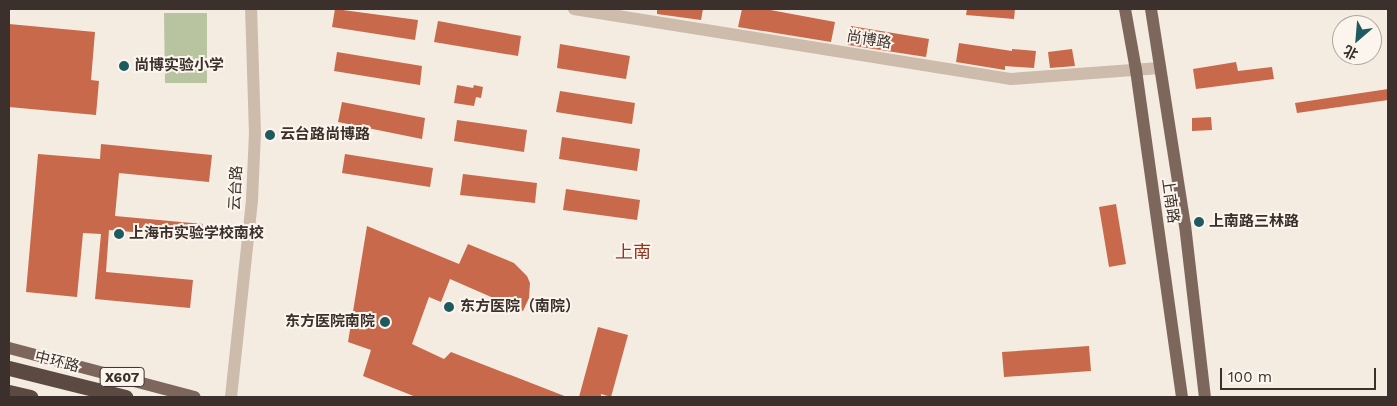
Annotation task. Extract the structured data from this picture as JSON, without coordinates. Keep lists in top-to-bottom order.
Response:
{
  "streets": {
    "highway": ["中环路"],
    "main road": ["上南路", "X607"],
    "street": ["尚博路", "云台路"]
  },
  "crossings": [
    ["尚博路", "上南路"]
  ],
  "districts": ["上南"],
  "places": [
    "尚博实验小学",
    "云台路尚博路",
    "上南路三林路",
    "上海市实验学校南校",
    "东方医院（南院）",
    "东方医院南院"
  ],
  "scale_bar": "100 m",
  "north": "bottom left"
}
